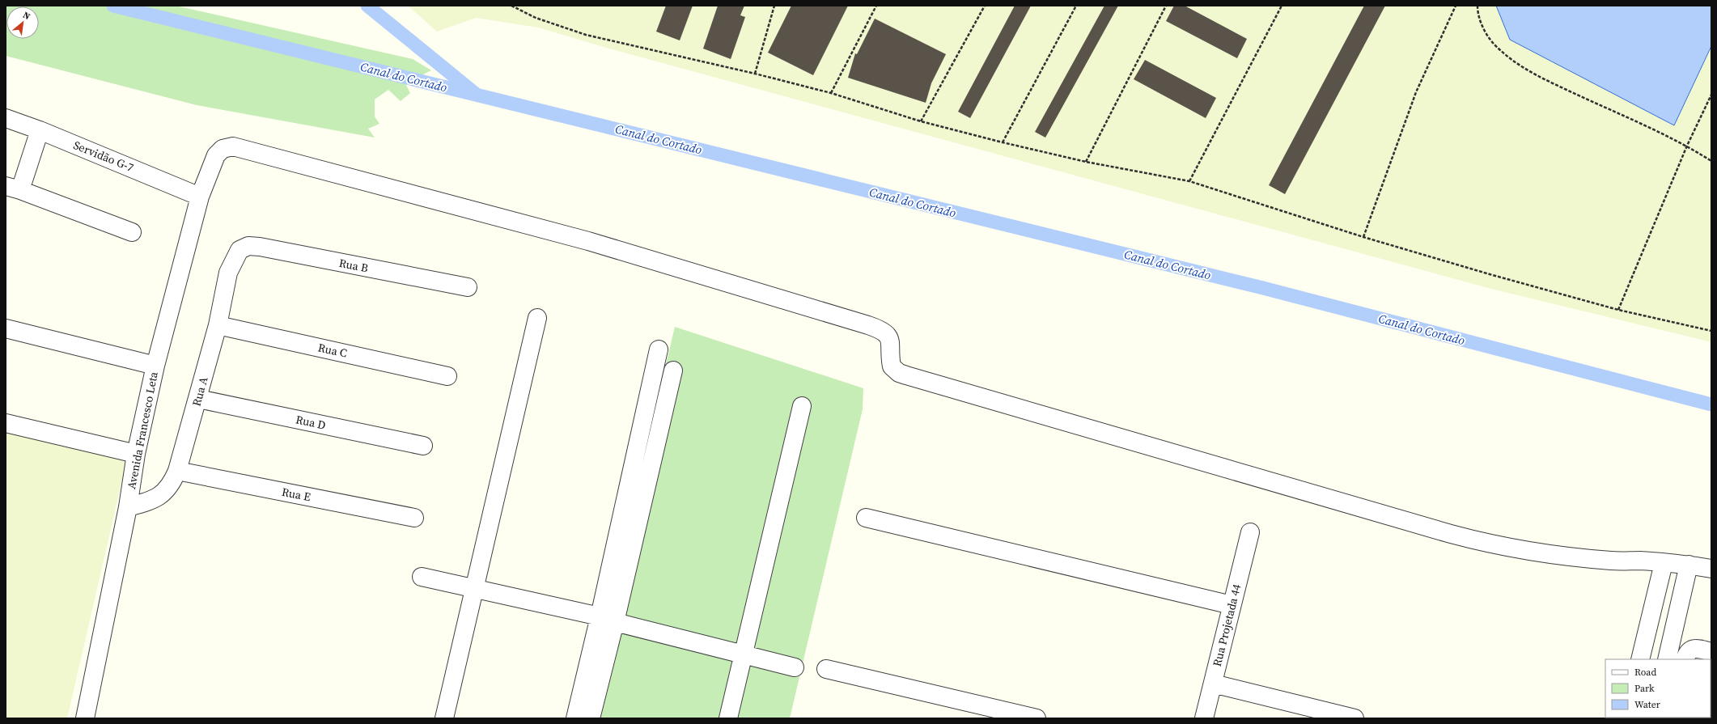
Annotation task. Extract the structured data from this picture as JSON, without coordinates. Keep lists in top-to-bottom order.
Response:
{
  "streets": {
    "street": [
      "Servidão G-7",
      "Rua B",
      "Rua C",
      "Rua A",
      "Rua D",
      "Avenida Francesco Leta",
      "Rua E",
      "Rua Projetada 44"
    ]
  },
  "crossings": [
    ["Servidão G-7", "Avenida Francesco Leta"],
    ["Rua B", "Rua A"],
    ["Rua C", "Rua A"],
    ["Rua A", "Rua D"],
    ["Rua A", "Avenida Francesco Leta"],
    ["Rua A", "Rua E"]
  ],
  "water": ["Canal do Cortado"],
  "legend": ["Road", "Park", "Water"],
  "north": "top right"
}
